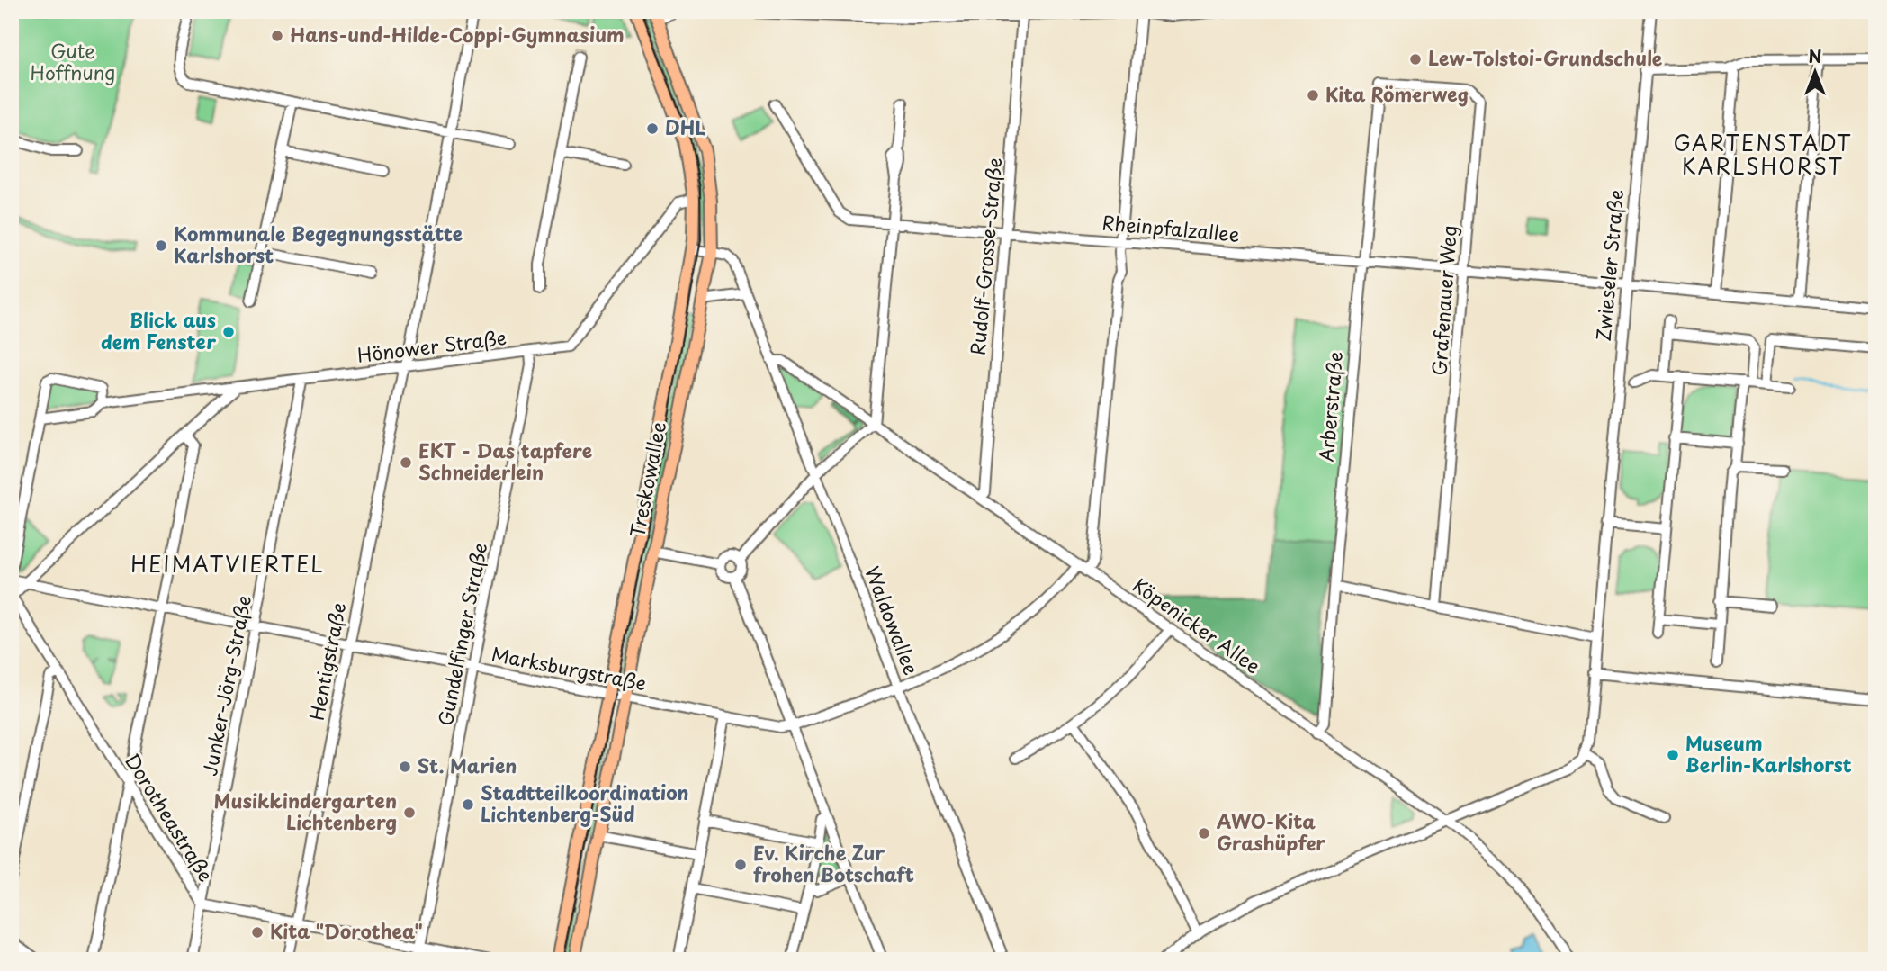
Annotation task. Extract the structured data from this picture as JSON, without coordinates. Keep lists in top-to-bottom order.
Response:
{
  "streets": {
    "main road": ["Treskowallee"],
    "street": [
      "Rheinpfalzallee",
      "Rudolf-Grosse-Straße",
      "Zwieseler Straße",
      "Grafenauer Weg",
      "Hönower Straße",
      "Arberstraße",
      "Waldowallee",
      "Köpenicker Allee",
      "Gundelfinger Straße",
      "Hentigstraße",
      "Marksburgstraße",
      "Junker-Jörg-Straße",
      "Dorotheastraße"
    ]
  },
  "crossings": [
    ["Rheinpfalzallee", "Rudolf-Grosse-Straße"],
    ["Rheinpfalzallee", "Zwieseler Straße"],
    ["Rheinpfalzallee", "Grafenauer Weg"],
    ["Rheinpfalzallee", "Arberstraße"],
    ["Rudolf-Grosse-Straße", "Köpenicker Allee"],
    ["Grafenauer Weg", "Arberstraße"],
    ["Hönower Straße", "Treskowallee"],
    ["Hönower Straße", "Gundelfinger Straße"],
    ["Hönower Straße", "Hentigstraße"],
    ["Hönower Straße", "Junker-Jörg-Straße"],
    ["Arberstraße", "Köpenicker Allee"],
    ["Treskowallee", "Waldowallee"],
    ["Treskowallee", "Marksburgstraße"],
    ["Waldowallee", "Köpenicker Allee"],
    ["Waldowallee", "Marksburgstraße"],
    ["Köpenicker Allee", "Marksburgstraße"],
    ["Gundelfinger Straße", "Marksburgstraße"],
    ["Gundelfinger Straße", "Dorotheastraße"],
    ["Hentigstraße", "Marksburgstraße"],
    ["Hentigstraße", "Dorotheastraße"],
    ["Marksburgstraße", "Junker-Jörg-Straße"],
    ["Junker-Jörg-Straße", "Dorotheastraße"]
  ],
  "districts": ["GARTENSTADT KARLSHORST", "HEIMATVIERTEL"],
  "parks": ["Gute Hoffnung"],
  "places": [
    "Hans-und-Hilde-Coppi-Gymnasium",
    "Lew-Tolstoi-Grundschule",
    "Kita Römerweg",
    "DHL",
    "Kommunale Begegnungsstätte Karlshorst",
    "Blick aus dem Fenster",
    "EKT - Das tapfere Schneiderlein",
    "Museum Berlin-Karlshorst",
    "St. Marien",
    "Stadtteilkoordination Lichtenberg-Süd",
    "Musikkindergarten Lichtenberg",
    "AWO-Kita Grashüpfer",
    "Ev. Kirche Zur frohen Botschaft",
    "Kita \"Dorothea\""
  ],
  "north": "top"
}
